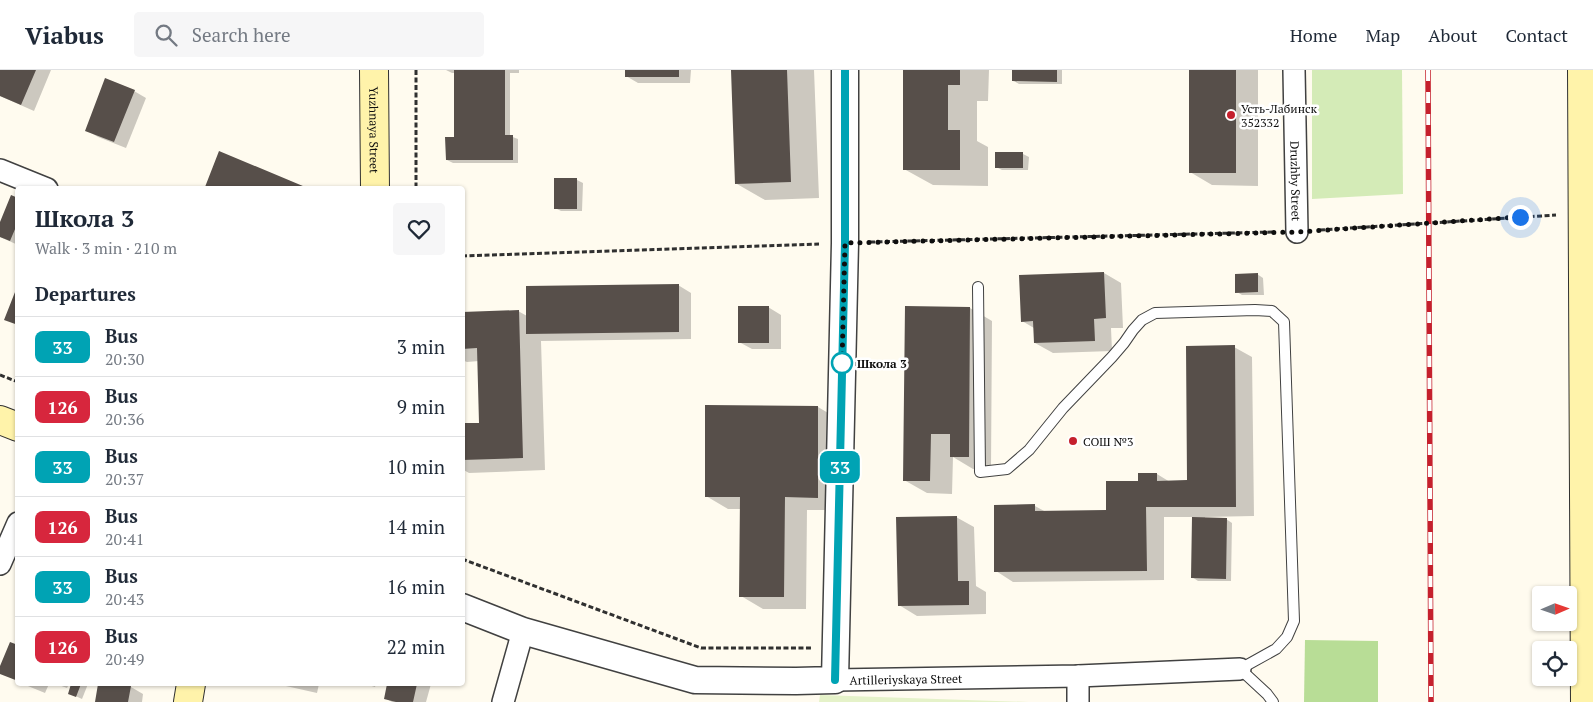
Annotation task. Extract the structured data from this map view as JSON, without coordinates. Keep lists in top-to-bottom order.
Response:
{
  "streets": {
    "main road": ["Yuzhnaya Street"],
    "street": ["Druzhby Street", "Artilleriyskaya Street"]
  },
  "places": ["Усть-Лабинск 352332", "Школа 3", "СОШ №3"],
  "lines": ["bus line 33"],
  "north": "right",
  "page": {
    "header": "Viabus",
    "search": "Search here",
    "nav": [
      "Home",
      "Map",
      "About",
      "Contact"
    ],
    "on_map": "33",
    "heading": [
      ["Школа 3", "Walk · 3 min · 210 m"],
      "Departures"
    ],
    "list": [
      {
        "mark": "33",
        "name": "Bus",
        "note": "20:30",
        "value": "3 min"
      },
      {
        "mark": "126",
        "name": "Bus",
        "note": "20:36",
        "value": "9 min"
      },
      {
        "mark": "33",
        "name": "Bus",
        "note": "20:37",
        "value": "10 min"
      },
      {
        "mark": "126",
        "name": "Bus",
        "note": "20:41",
        "value": "14 min"
      },
      {
        "mark": "33",
        "name": "Bus",
        "note": "20:43",
        "value": "16 min"
      },
      {
        "mark": "126",
        "name": "Bus",
        "note": "20:49",
        "value": "22 min"
      }
    ]
  }
}
